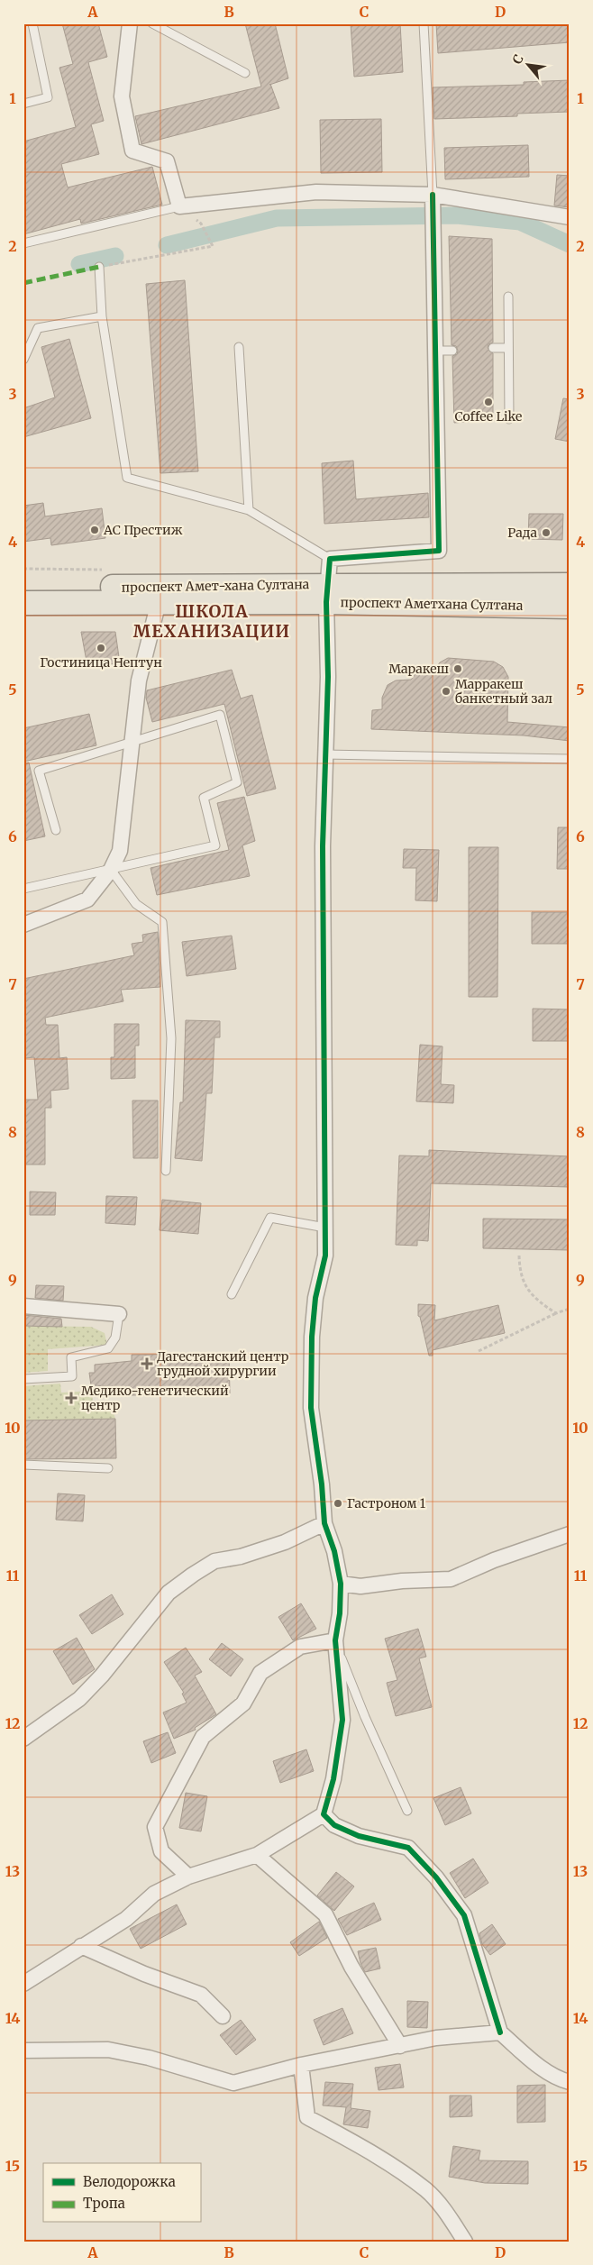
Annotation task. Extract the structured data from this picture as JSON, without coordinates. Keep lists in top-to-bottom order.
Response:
{
  "streets": {
    "main road": ["проспект Амет-хана Султана", "проспект Аметхана Султана"]
  },
  "crossings": [
    ["проспект Амет-хана Султана", "проспект Аметхана Султана"]
  ],
  "districts": ["ШКОЛА МЕХАНИЗАЦИИ"],
  "places": {
    "other": [
      "Coffee Like",
      "АС Престиж",
      "Рада",
      "Гостиница Нептун",
      "Маракеш",
      "Марракеш банкетный зал",
      "Гастроном 1"
    ],
    "health": ["Дагестанский центр грудной хирургии", "Медико-генетический центр"]
  },
  "legend": ["Велодорожка", "Тропа"],
  "north": "top left",
  "grid": {
    "columns": [
      "A",
      "B",
      "C",
      "D"
    ],
    "rows": [
      "1",
      "2",
      "3",
      "4",
      "5",
      "6",
      "7",
      "8",
      "9",
      "10",
      "11",
      "12",
      "13",
      "14",
      "15"
    ]
  }
}
